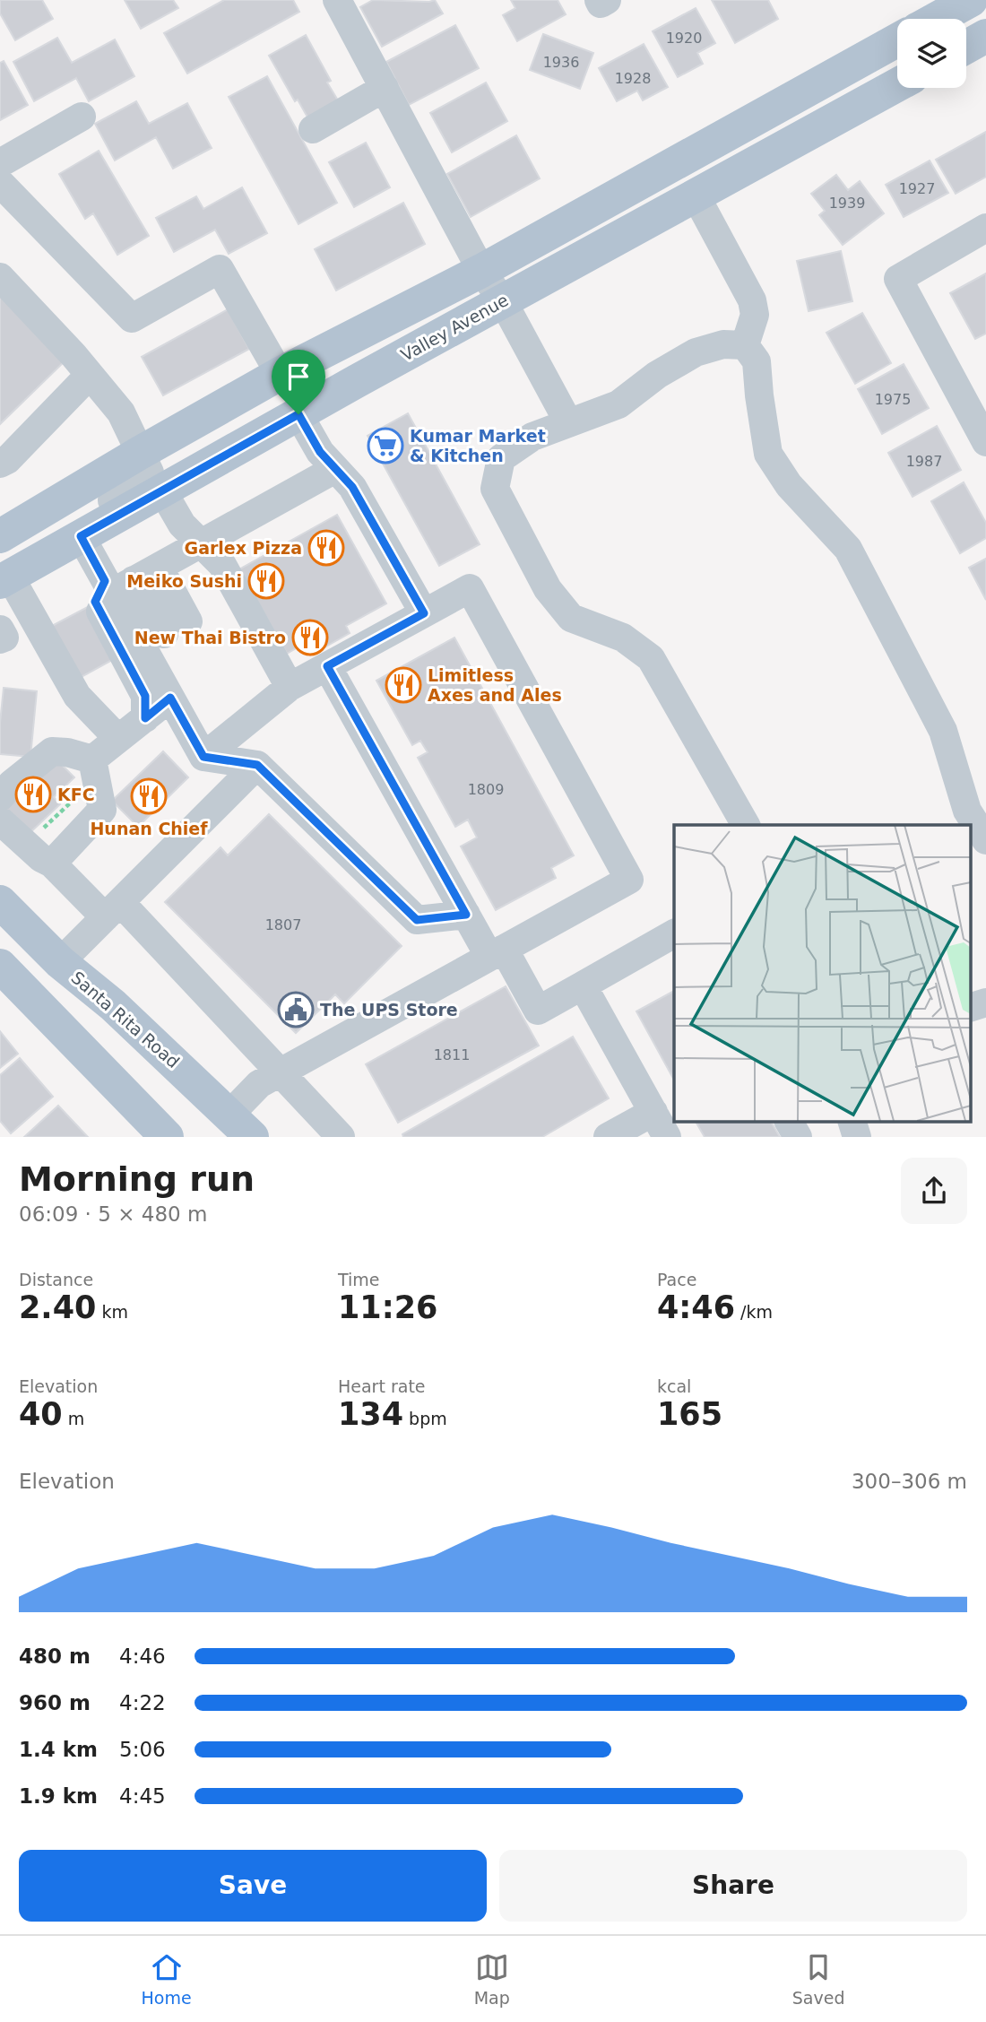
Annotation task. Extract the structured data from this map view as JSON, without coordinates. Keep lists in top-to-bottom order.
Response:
{
  "streets": {
    "main road": ["Valley Avenue", "Santa Rita Road"]
  },
  "places": {
    "supermarket": ["Kumar Market & Kitchen"],
    "restaurant": [
      "Garlex Pizza",
      "Meiko Sushi",
      "New Thai Bistro",
      "Limitless Axes and Ales",
      "KFC",
      "Hunan Chief"
    ],
    "public building": ["The UPS Store"]
  },
  "house_numbers": [
    "1920",
    "1936",
    "1928",
    "1927",
    "1939",
    "1975",
    "1987",
    "1809",
    "1807",
    "1811"
  ],
  "page": {
    "heading": ["Morning run", "06:09 · 5 × 480 m"],
    "stats": [
      ["Distance", "2.40 km"],
      ["Time", "11:26"],
      ["Pace", "4:46 /km"],
      ["Elevation", "40 m"],
      ["Heart rate", "134 bpm"],
      ["kcal", "165"]
    ],
    "chart": ["Elevation", "300–306 m"],
    "list": [
      {
        "name": "480 m",
        "note": "4:46"
      },
      {
        "name": "960 m",
        "note": "4:22"
      },
      {
        "name": "1.4 km",
        "note": "5:06"
      },
      {
        "name": "1.9 km",
        "note": "4:45"
      }
    ],
    "buttons": ["Save", "Share"],
    "tabs": ["Home", "Map", "Saved"]
  }
}
